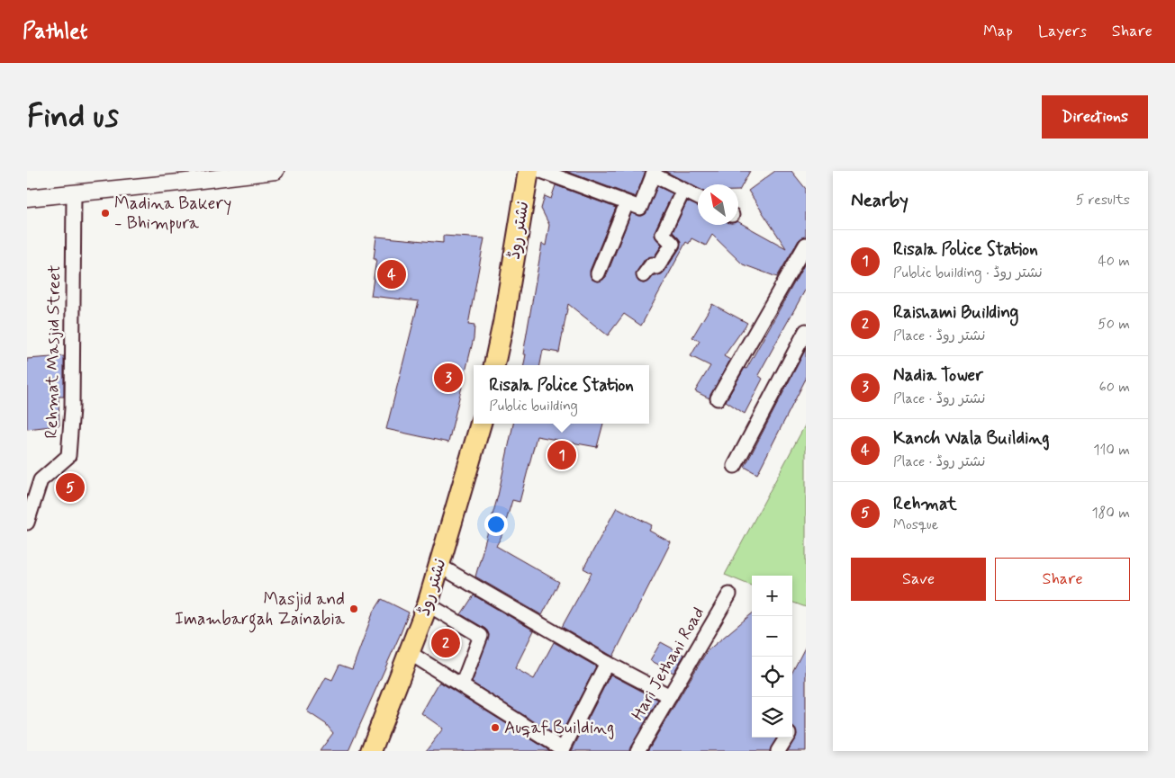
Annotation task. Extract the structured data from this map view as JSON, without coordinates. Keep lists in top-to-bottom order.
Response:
{
  "streets": {
    "main road": ["نشتر روڈ"],
    "street": ["Rehmat Masjid Street", "Hari Jethani Road"]
  },
  "places": ["Madina Bakery - Bhimpura", "Masjid and Imambargah Zainabia", "Auqaf Building"],
  "north": "top left",
  "page": {
    "header": "Pathlet",
    "nav": ["Map", "Layers", "Share"],
    "buttons": [
      "Directions",
      ["Save", "Share"]
    ],
    "title": "Find us",
    "heading": ["Nearby", "5 results"],
    "list": [
      {
        "mark": "1",
        "name": "Risala Police Station",
        "note": "Public building · نشتر روڈ",
        "value": "40 m"
      },
      {
        "mark": "2",
        "name": "Raishami Building",
        "note": "Place · نشتر روڈ",
        "value": "50 m"
      },
      {
        "mark": "3",
        "name": "Nadia Tower",
        "note": "Place · نشتر روڈ",
        "value": "60 m"
      },
      {
        "mark": "4",
        "name": "Kanch Wala Building",
        "note": "Place · نشتر روڈ",
        "value": "110 m"
      },
      {
        "mark": "5",
        "name": "Rehmat",
        "note": "Mosque",
        "value": "180 m"
      }
    ],
    "pins": [
      "4",
      "3",
      "1",
      "5",
      "2"
    ],
    "popup": ["Risala Police Station", "Public building"],
    "map_buttons": ["+", "−"]
  }
}
